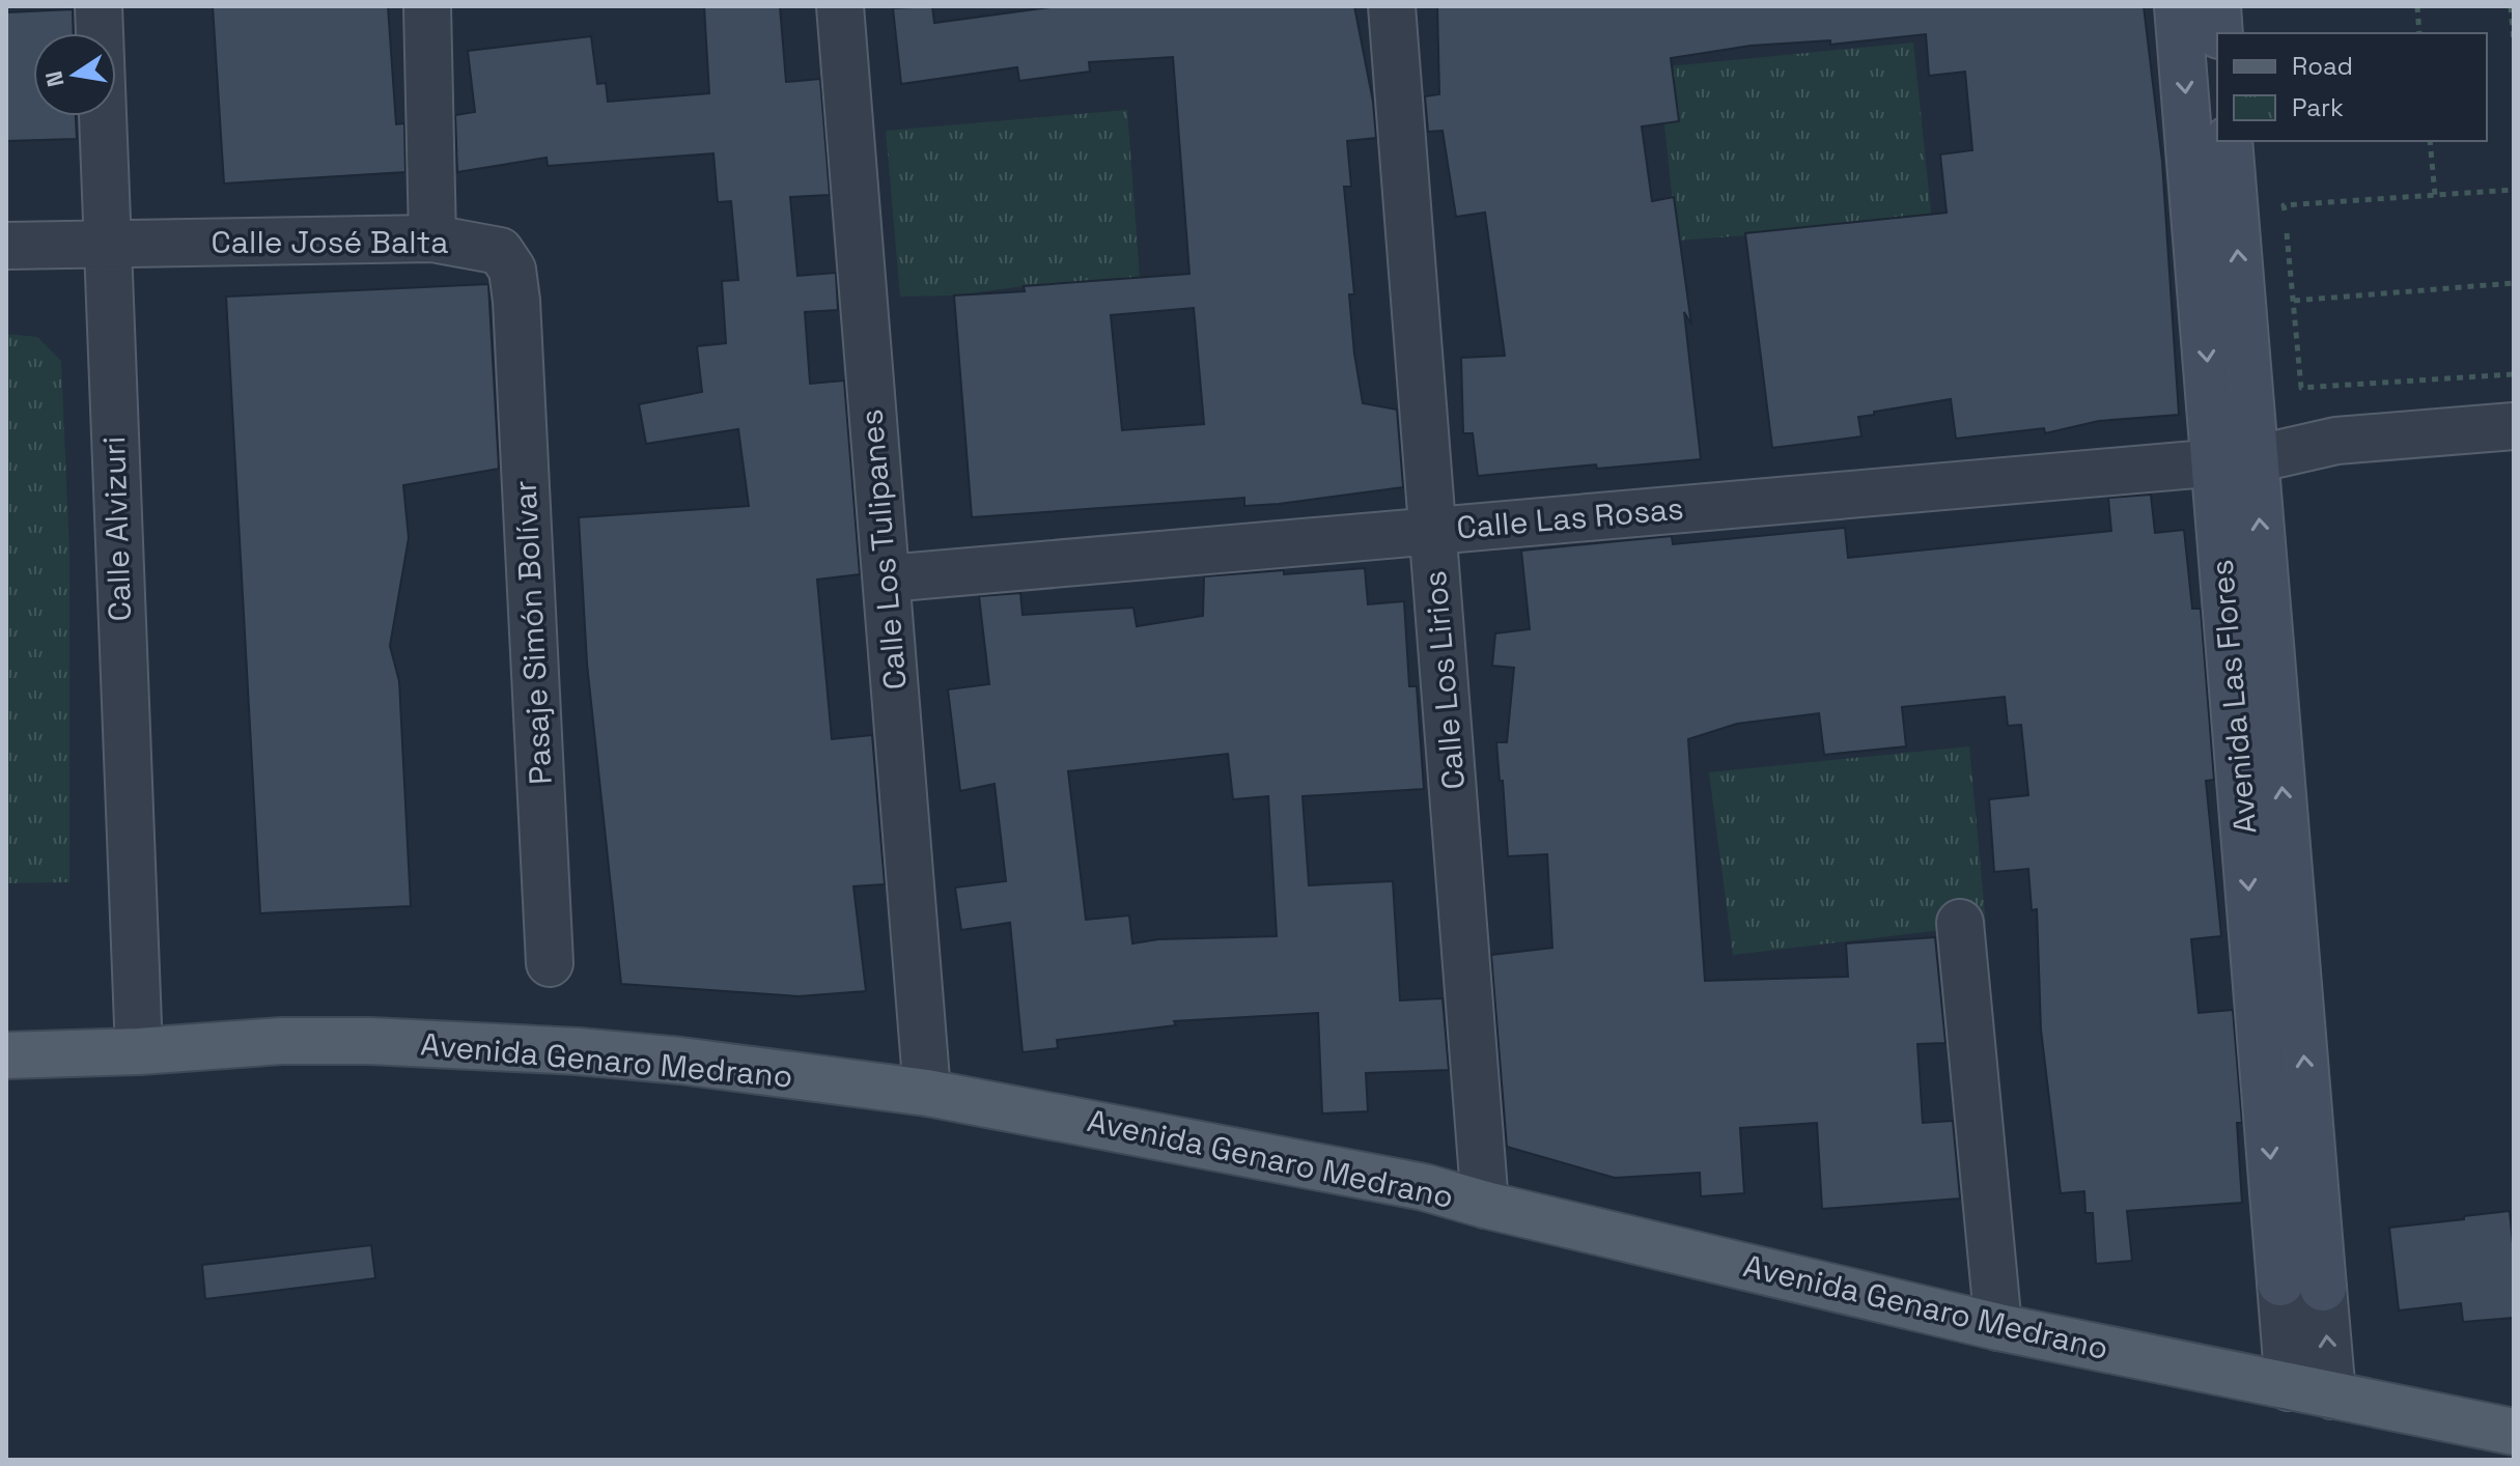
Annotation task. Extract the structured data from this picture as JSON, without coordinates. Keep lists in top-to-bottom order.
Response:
{
  "streets": {
    "main road": ["Avenida Genaro Medrano"],
    "street": [
      "Calle José Balta",
      "Calle Las Rosas",
      "Calle Alvizuri",
      "Calle Los Tulipanes",
      "Pasaje Simón Bolívar",
      "Calle Los Lirios",
      "Avenida Las Flores"
    ]
  },
  "crossings": [
    ["Calle José Balta", "Calle Alvizuri"],
    ["Calle José Balta", "Pasaje Simón Bolívar"],
    ["Calle Las Rosas", "Calle Los Tulipanes"],
    ["Calle Las Rosas", "Calle Los Lirios"],
    ["Calle Las Rosas", "Avenida Las Flores"],
    ["Calle Alvizuri", "Avenida Genaro Medrano"],
    ["Calle Los Tulipanes", "Avenida Genaro Medrano"],
    ["Calle Los Lirios", "Avenida Genaro Medrano"],
    ["Avenida Las Flores", "Avenida Genaro Medrano"]
  ],
  "legend": ["Road", "Park"],
  "north": "left"
}
